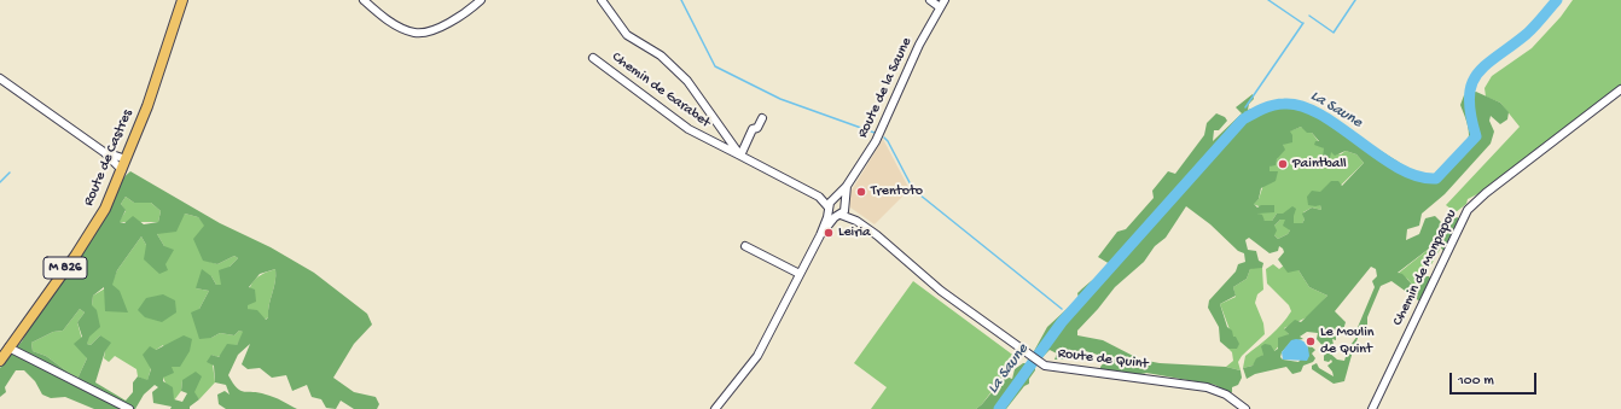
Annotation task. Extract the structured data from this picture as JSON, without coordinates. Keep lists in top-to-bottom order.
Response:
{
  "streets": {
    "main road": ["Route de Castres", "M 826"],
    "street": [
      "Route de la Saune",
      "Chemin de Garabet",
      "Chemin de Monpapou",
      "Route de Quint"
    ]
  },
  "crossings": [
    ["Route de la Saune", "Chemin de Garabet"],
    ["Route de la Saune", "Route de Quint"],
    ["Chemin de Garabet", "Route de Quint"]
  ],
  "water": ["La Saune"],
  "places": [
    "Paintball",
    "Trentoto",
    "Leiria",
    "Le Moulin de Quint"
  ],
  "scale_bar": "100 m"
}
